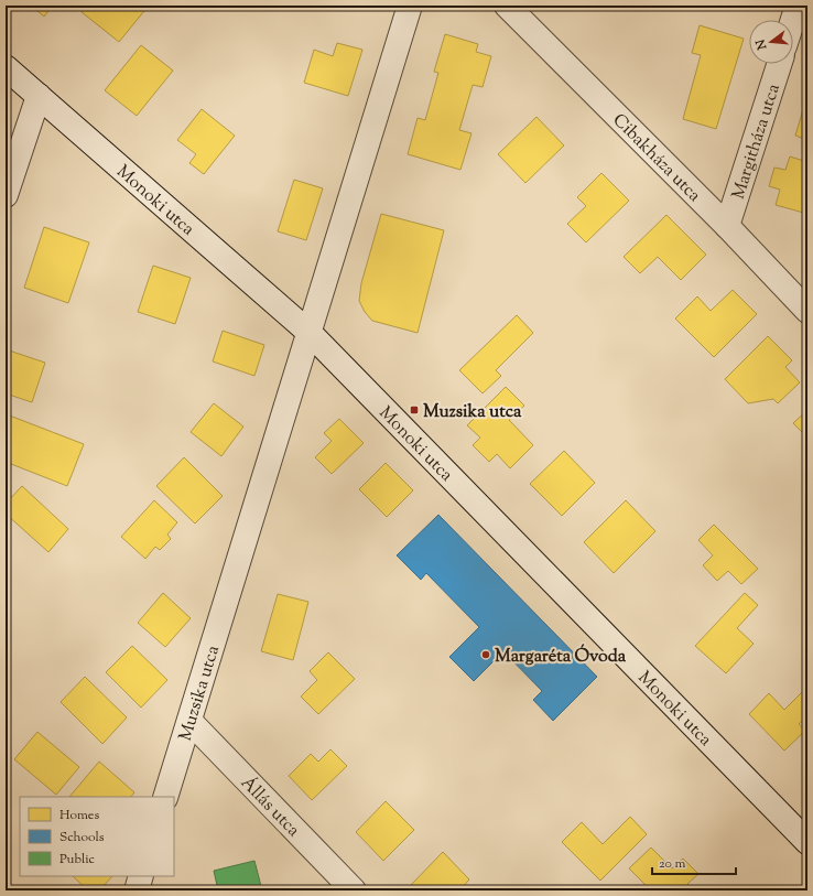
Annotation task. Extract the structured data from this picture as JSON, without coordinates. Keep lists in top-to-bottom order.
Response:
{
  "streets": {
    "street": [
      "Margitháza utca",
      "Cibakháza utca",
      "Monoki utca",
      "Muzsika utca",
      "Állás utca"
    ]
  },
  "crossings": [
    ["Margitháza utca", "Cibakháza utca"],
    ["Monoki utca", "Muzsika utca"],
    ["Muzsika utca", "Állás utca"]
  ],
  "places": {
    "transit": ["Muzsika utca"],
    "other": ["Margaréta Óvoda"]
  },
  "legend": ["Homes", "Schools", "Public"],
  "scale_bar": "20 m",
  "north": "left"
}
